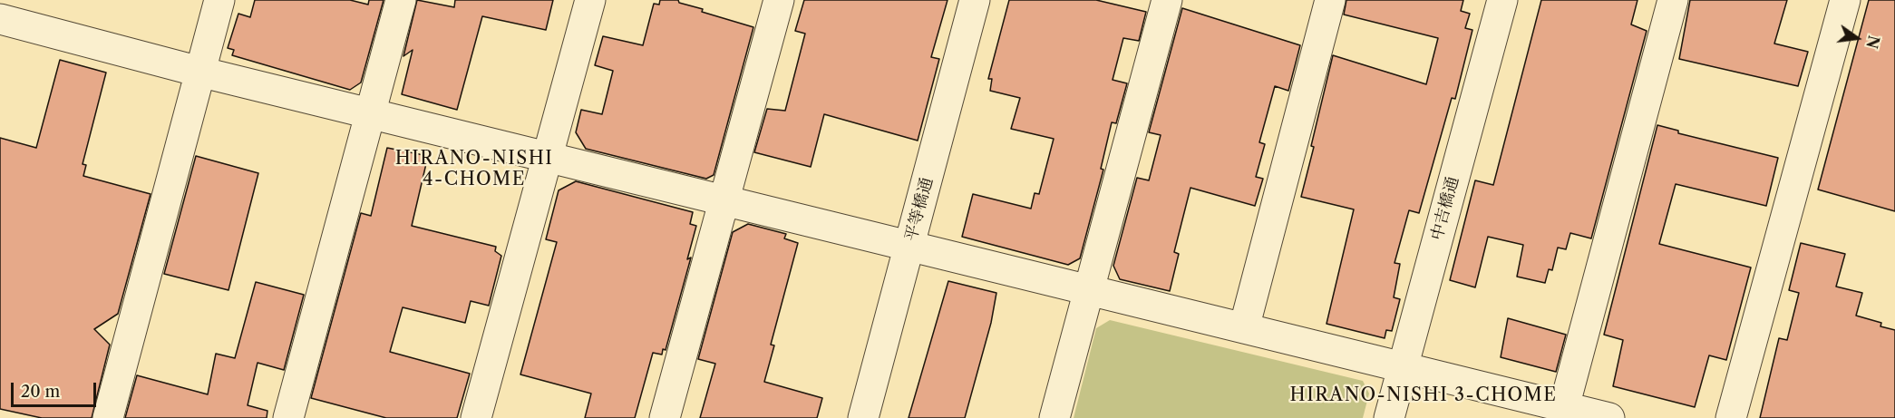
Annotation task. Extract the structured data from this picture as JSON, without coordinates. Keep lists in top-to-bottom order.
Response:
{
  "streets": {
    "street": ["中吉橋通", "平等橋通"]
  },
  "districts": ["HIRANO-NISHI 4-CHOME", "HIRANO-NISHI 3-CHOME"],
  "scale_bar": "20 m",
  "north": "right"
}
